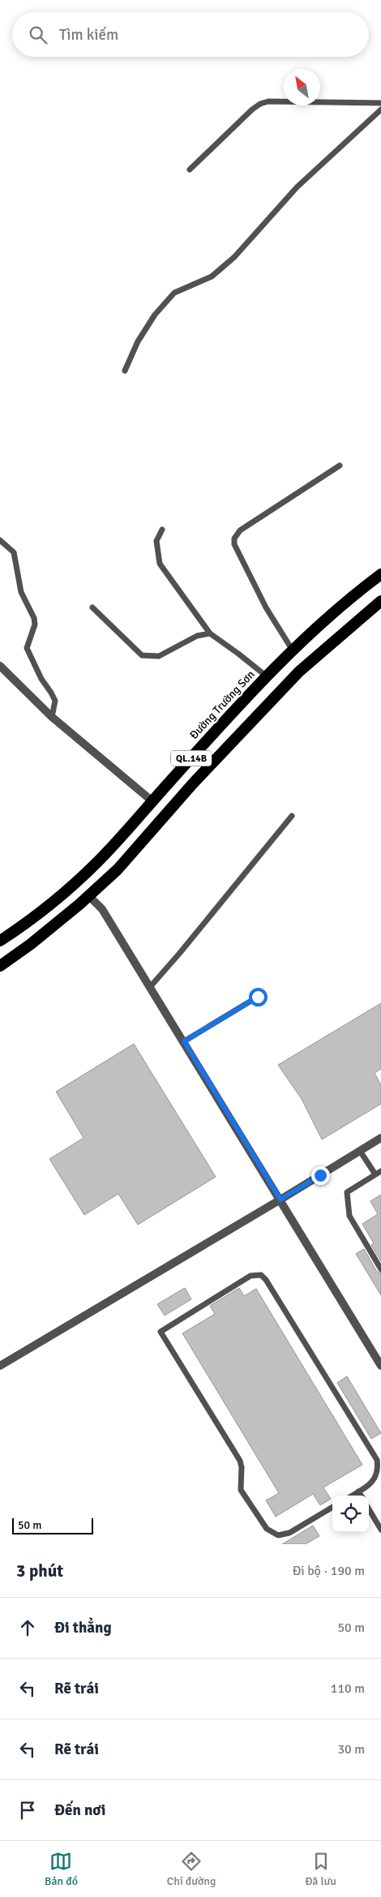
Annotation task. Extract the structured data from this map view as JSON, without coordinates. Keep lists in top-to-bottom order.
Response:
{
  "streets": {
    "highway": ["Đường Trường Sơn", "QL.14B"]
  },
  "scale_bar": "50 m",
  "north": "top left",
  "page": {
    "search": "Tìm kiếm",
    "scale": "50 m",
    "heading": ["3 phút", "Đi bộ · 190 m"],
    "list": [
      ["Đi thẳng", "50 m"],
      ["Rẽ trái", "110 m"],
      ["Rẽ trái", "30 m"],
      "Đến nơi"
    ],
    "nav": ["Bản đồ", "Chỉ đường", "Đã lưu"]
  }
}
